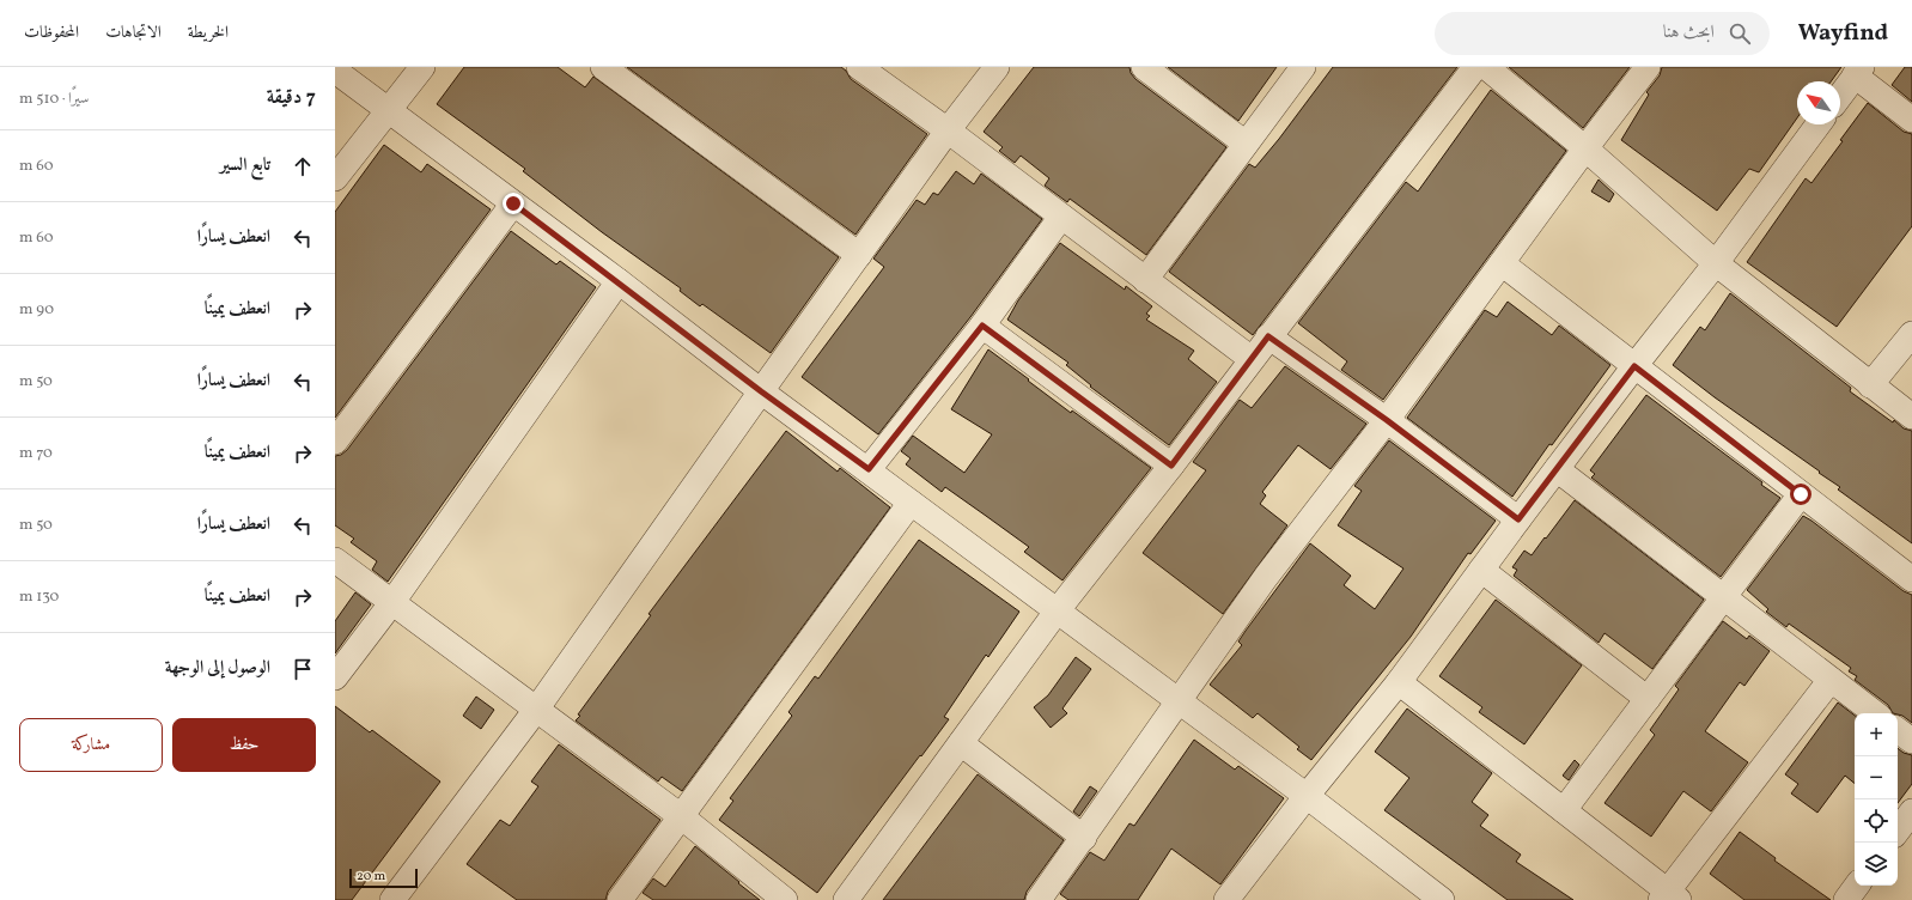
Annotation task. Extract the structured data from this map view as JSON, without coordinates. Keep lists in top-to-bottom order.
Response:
{
  "scale_bar": "20 m",
  "north": "top left",
  "page": {
    "header": "Wayfind",
    "search": "ابحث هنا",
    "nav": ["الخريطة", "الاتجاهات", "المحفوظات"],
    "heading": ["7 دقيقة", "سيرًا · 510 m"],
    "list": [
      ["تابع السير", "60 m"],
      ["انعطف يسارًا", "60 m"],
      ["انعطف يمينًا", "90 m"],
      ["انعطف يسارًا", "50 m"],
      ["انعطف يمينًا", "70 m"],
      ["انعطف يسارًا", "50 m"],
      ["انعطف يمينًا", "130 m"],
      "الوصول إلى الوجهة"
    ],
    "buttons": ["حفظ", "مشاركة"],
    "map_buttons": ["+", "−"],
    "scale": "20 m"
  }
}
